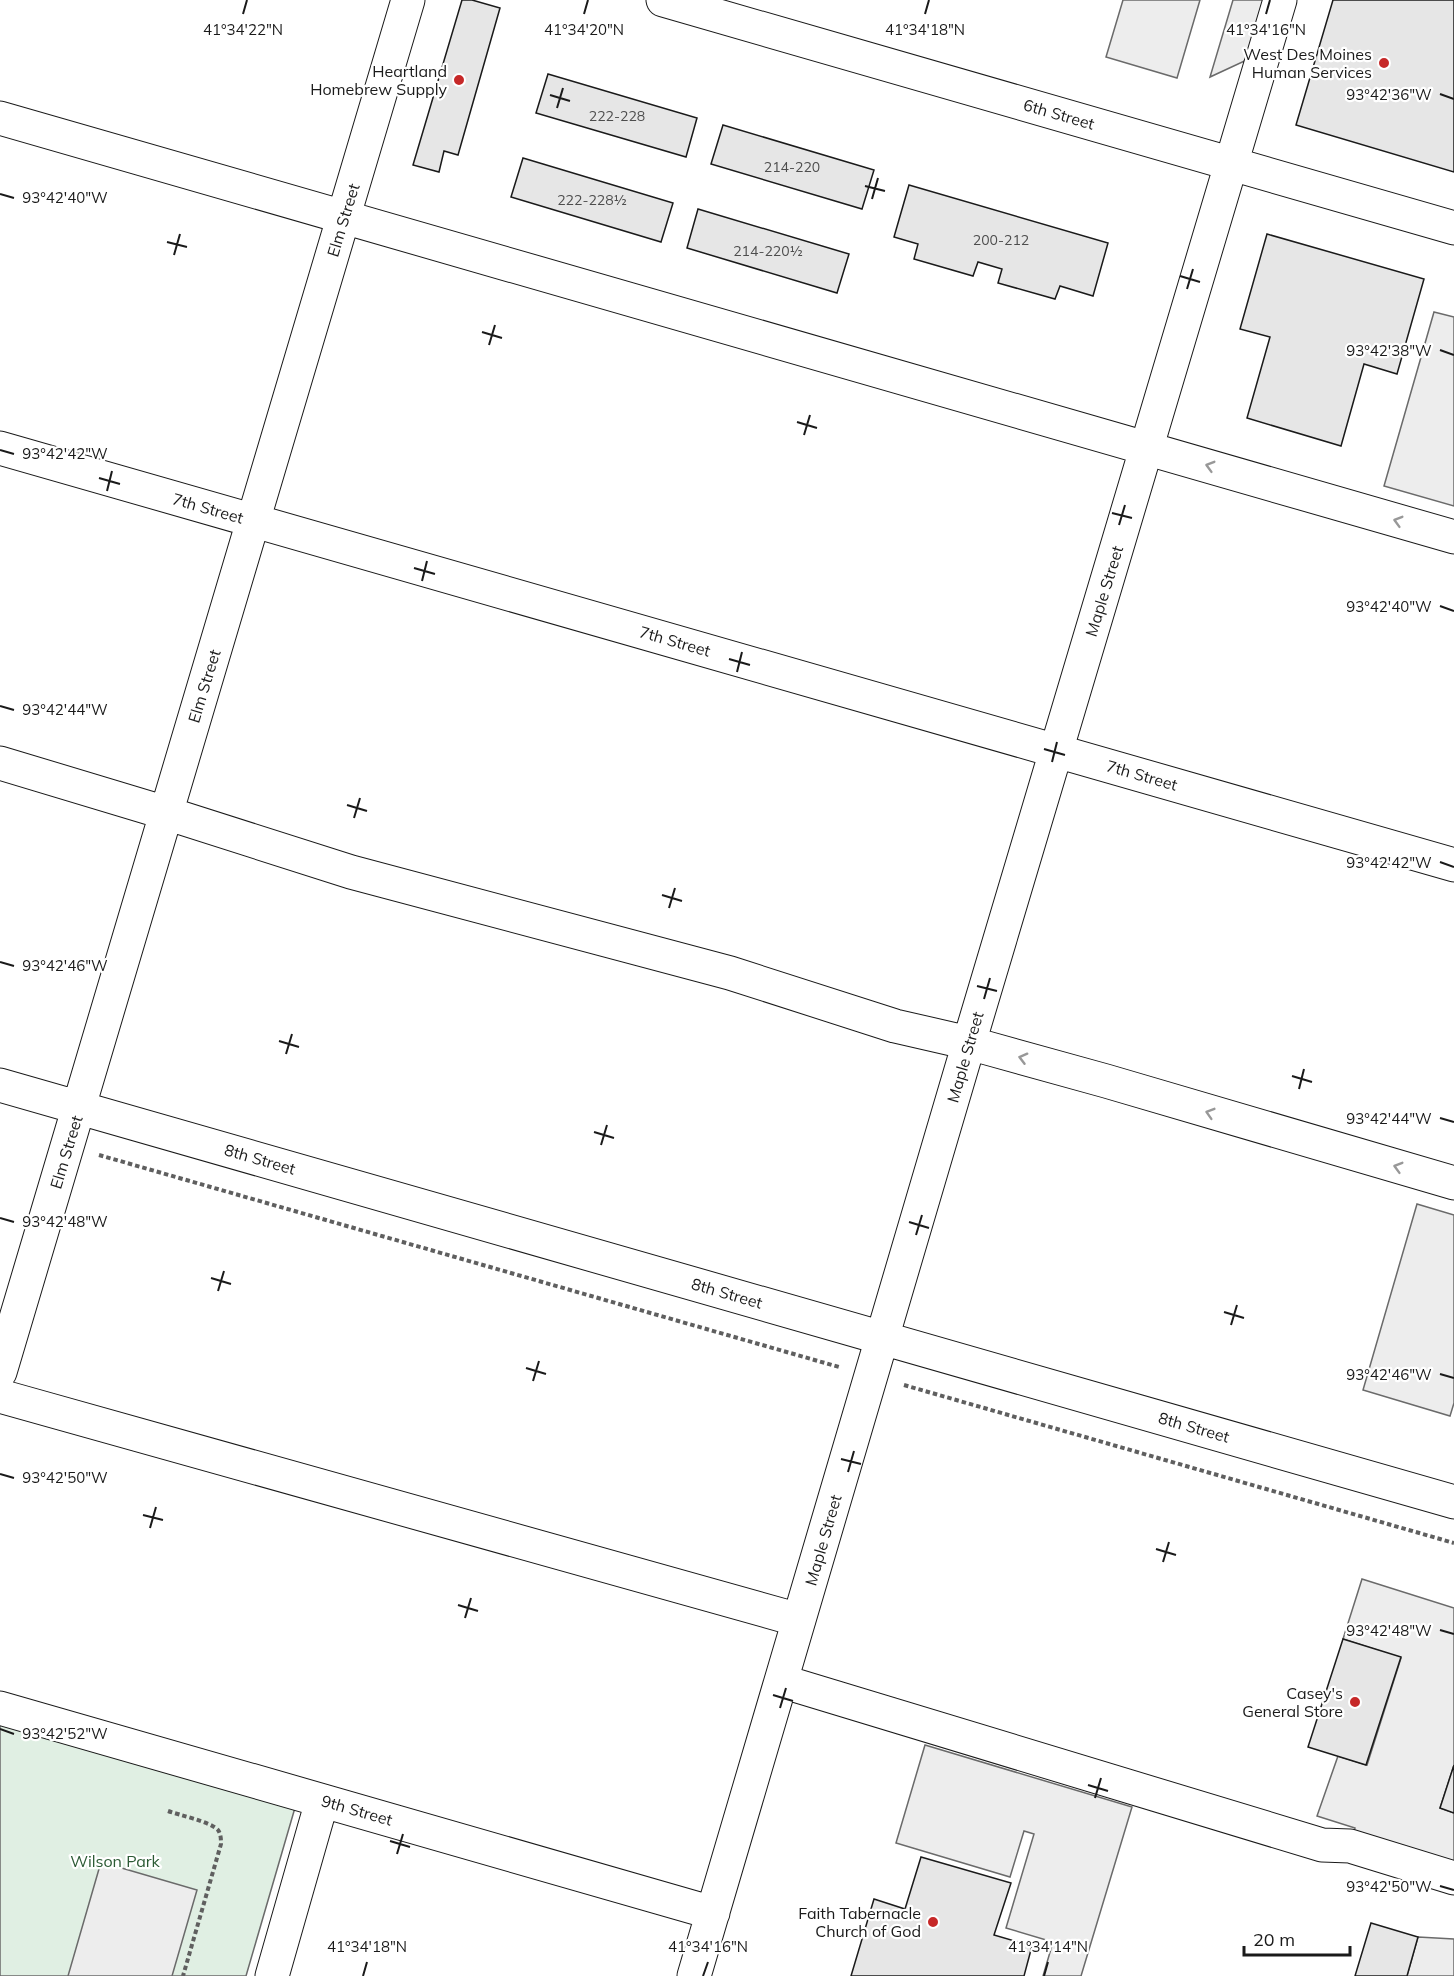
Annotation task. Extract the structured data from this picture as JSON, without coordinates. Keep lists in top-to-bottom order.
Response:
{
  "streets": {
    "street": [
      "6th Street",
      "Elm Street",
      "7th Street",
      "Maple Street",
      "8th Street",
      "9th Street"
    ]
  },
  "crossings": [
    ["6th Street", "Maple Street"],
    ["Elm Street", "7th Street"],
    ["Elm Street", "8th Street"],
    ["7th Street", "Maple Street"],
    ["Maple Street", "8th Street"],
    ["Maple Street", "9th Street"]
  ],
  "parks": ["Wilson Park"],
  "places": [
    "West Des Moines Human Services",
    "Heartland Homebrew Supply",
    "Casey's General Store",
    "Faith Tabernacle Church of God"
  ],
  "house_numbers": [
    "222-228",
    "214-220",
    "222-228½",
    "200-212",
    "214-220½"
  ],
  "scale_bar": "20 m",
  "coordinates": [
    "41°34'22\"N",
    "41°34'20\"N",
    "41°34'18\"N",
    "41°34'16\"N",
    "93°42'36\"W",
    "93°42'40\"W",
    "93°42'38\"W",
    "93°42'42\"W",
    "93°42'44\"W",
    "93°42'46\"W",
    "93°42'48\"W",
    "93°42'50\"W",
    "93°42'52\"W",
    "41°34'14\"N"
  ]
}
